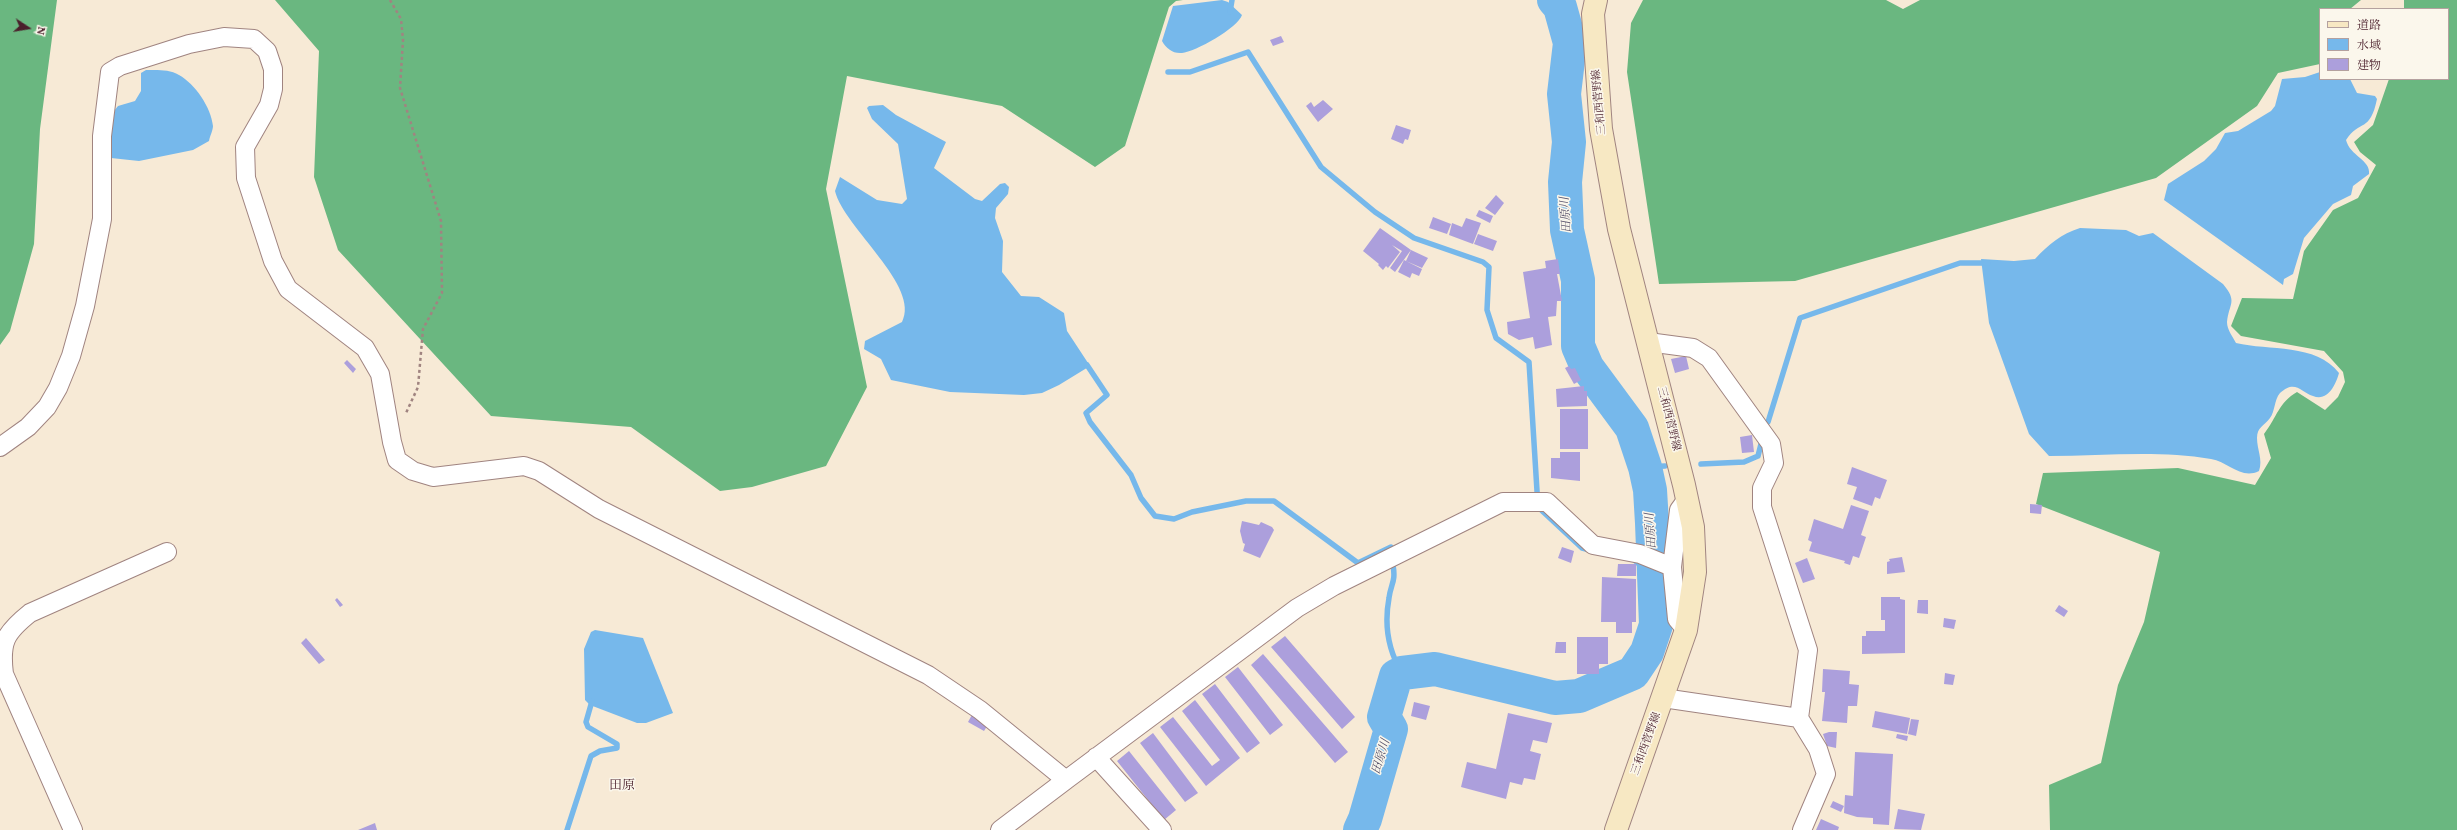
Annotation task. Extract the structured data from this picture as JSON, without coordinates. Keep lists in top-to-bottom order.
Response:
{
  "streets": {
    "main road": ["三和西菅野線"]
  },
  "districts": ["田原"],
  "water": ["田原川"],
  "legend": ["道路", "水域", "建物"],
  "north": "right"
}
